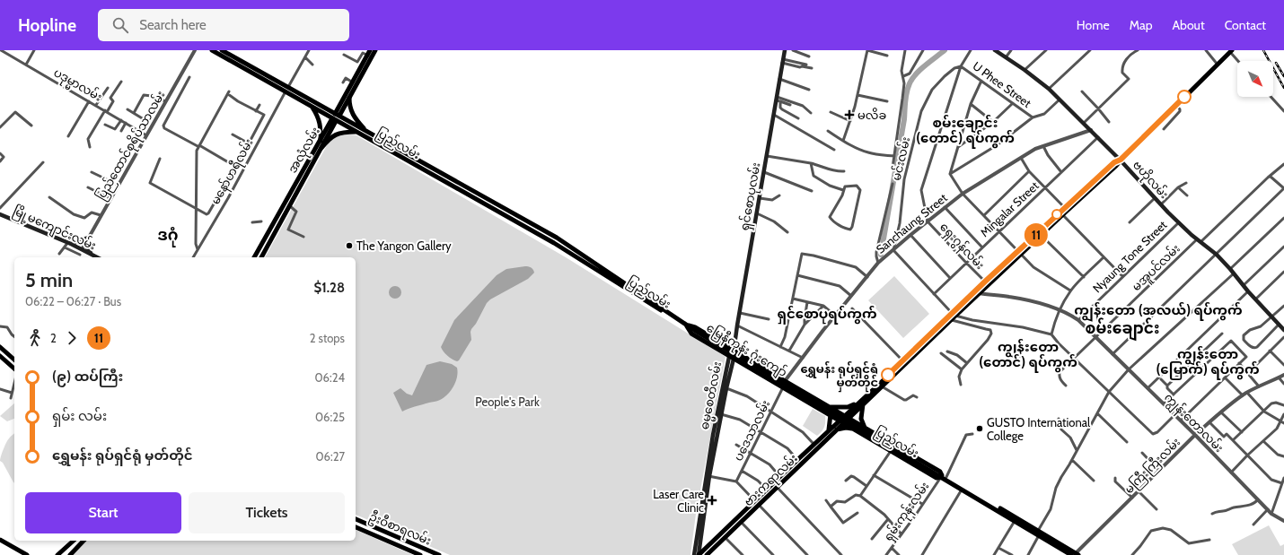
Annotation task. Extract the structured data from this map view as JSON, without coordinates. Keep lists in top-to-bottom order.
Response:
{
  "streets": {
    "main road": [
      "ပြည်လမ်း",
      "အလုံလမ်း",
      "ဗဟိုလမ်း",
      "ရှင်စောပုလမ်း",
      "မြို့မကျောင်းလမ်း",
      "မြေနီကုန်း ဂုံးကျော်",
      "ဓမ္မစေတီလမ်း",
      "ဗားကရာလမ်း",
      "ဦးဝီစာရလမ်း"
    ],
    "street": [
      "ပဒုမ္မာလမ်း",
      "U Phee Street",
      "ပြည်ထောင်စုရိပ်သာလမ်း",
      "မင်းလမ်း",
      "မနော်ဟရီလမ်း",
      "Mingalar Street",
      "Sanchaung Street",
      "ရှေးဂွန်လမ်း",
      "Nyaung Tone Street",
      "မအူပင်လမ်း",
      "ကျွန်းတောလမ်း",
      "ပဒေသာလမ်း",
      "မကြီးကြီးလမ်း",
      "ရှမ်းကုန်းလမ်း"
    ]
  },
  "crossings": [
    ["ပဒုမ္မာလမ်း", "ပြည်ထောင်စုရိပ်သာလမ်း"],
    ["U Phee Street", "မင်းလမ်း"],
    ["ပြည်လမ်း", "အလုံလမ်း"],
    ["ပြည်လမ်း", "မနော်ဟရီလမ်း"],
    ["ပြည်လမ်း", "ရှင်စောပုလမ်း"],
    ["ပြည်လမ်း", "Sanchaung Street"],
    ["ပြည်လမ်း", "မြေနီကုန်း ဂုံးကျော်"],
    ["ပြည်လမ်း", "ဓမ္မစေတီလမ်း"],
    ["ပြည်လမ်း", "ပဒေသာလမ်း"],
    ["ပြည်လမ်း", "မကြီးကြီးလမ်း"],
    ["ပြည်လမ်း", "ဗားကရာလမ်း"],
    ["ပြည်လမ်း", "ရှမ်းကုန်းလမ်း"],
    ["ပြည်ထောင်စုရိပ်သာလမ်း", "မြို့မကျောင်းလမ်း"],
    ["မင်းလမ်း", "Sanchaung Street"],
    ["ဗဟိုလမ်း", "Mingalar Street"],
    ["ဗဟိုလမ်း", "Sanchaung Street"],
    ["ဗဟိုလမ်း", "Nyaung Tone Street"],
    ["ဗဟိုလမ်း", "မအူပင်လမ်း"],
    ["ဗဟိုလမ်း", "ဗားကရာလမ်း"],
    ["ရှင်စောပုလမ်း", "ဓမ္မစေတီလမ်း"],
    ["Mingalar Street", "ရှေးဂွန်လမ်း"],
    ["Sanchaung Street", "ရှေးဂွန်လမ်း"],
    ["ရှေးဂွန်လမ်း", "ဗားကရာလမ်း"],
    ["Nyaung Tone Street", "ကျွန်းတောလမ်း"],
    ["မအူပင်လမ်း", "ကျွန်းတောလမ်း"],
    ["မြေနီကုန်း ဂုံးကျော်", "ရှမ်းကုန်းလမ်း"],
    ["ဓမ္မစေတီလမ်း", "ဗားကရာလမ်း"],
    ["ကျွန်းတောလမ်း", "မကြီးကြီးလမ်း"],
    ["ကျွန်းတောလမ်း", "ဗားကရာလမ်း"]
  ],
  "districts": [
    "စမ်းချောင်း (တောင်) ရပ်ကွက်",
    "ဒဂုံ",
    "ကျွန်းတော (အလယ်) ရပ်ကွက်",
    "ရှင်စောပုရပ်ကွက်",
    "စမ်းချောင်း",
    "ကျွန်းတော (တောင်) ရပ်ကွက်",
    "ကျွန်းတော (မြောက်) ရပ်ကွက်"
  ],
  "parks": ["People's Park"],
  "places": {
    "health": ["မလိခ", "Laser Care Clinic"],
    "other": ["The Yangon Gallery", "ရွှေမန်း ရုပ်ရှင်ရုံ မှတ်တိုင်", "GUSTO International College"]
  },
  "lines": ["bus line 11"],
  "north": "bottom right",
  "page": {
    "header": "Hopline",
    "search": "Search here",
    "nav": [
      "Home",
      "Map",
      "About",
      "Contact"
    ],
    "on_map": "11",
    "heading": ["5 min", "06:22 – 06:27 · Bus", "$1.28"],
    "legs": ["2", "11", "2 stops"],
    "list": [
      {
        "name": "(၉) ထပ်ကြီး",
        "value": "06:24"
      },
      {
        "name": "ရှမ်း လမ်း",
        "value": "06:25"
      },
      {
        "name": "ရွှေမန်း ရုပ်ရှင်ရုံ မှတ်တိုင်",
        "value": "06:27"
      }
    ],
    "buttons": ["Start", "Tickets"]
  }
}
